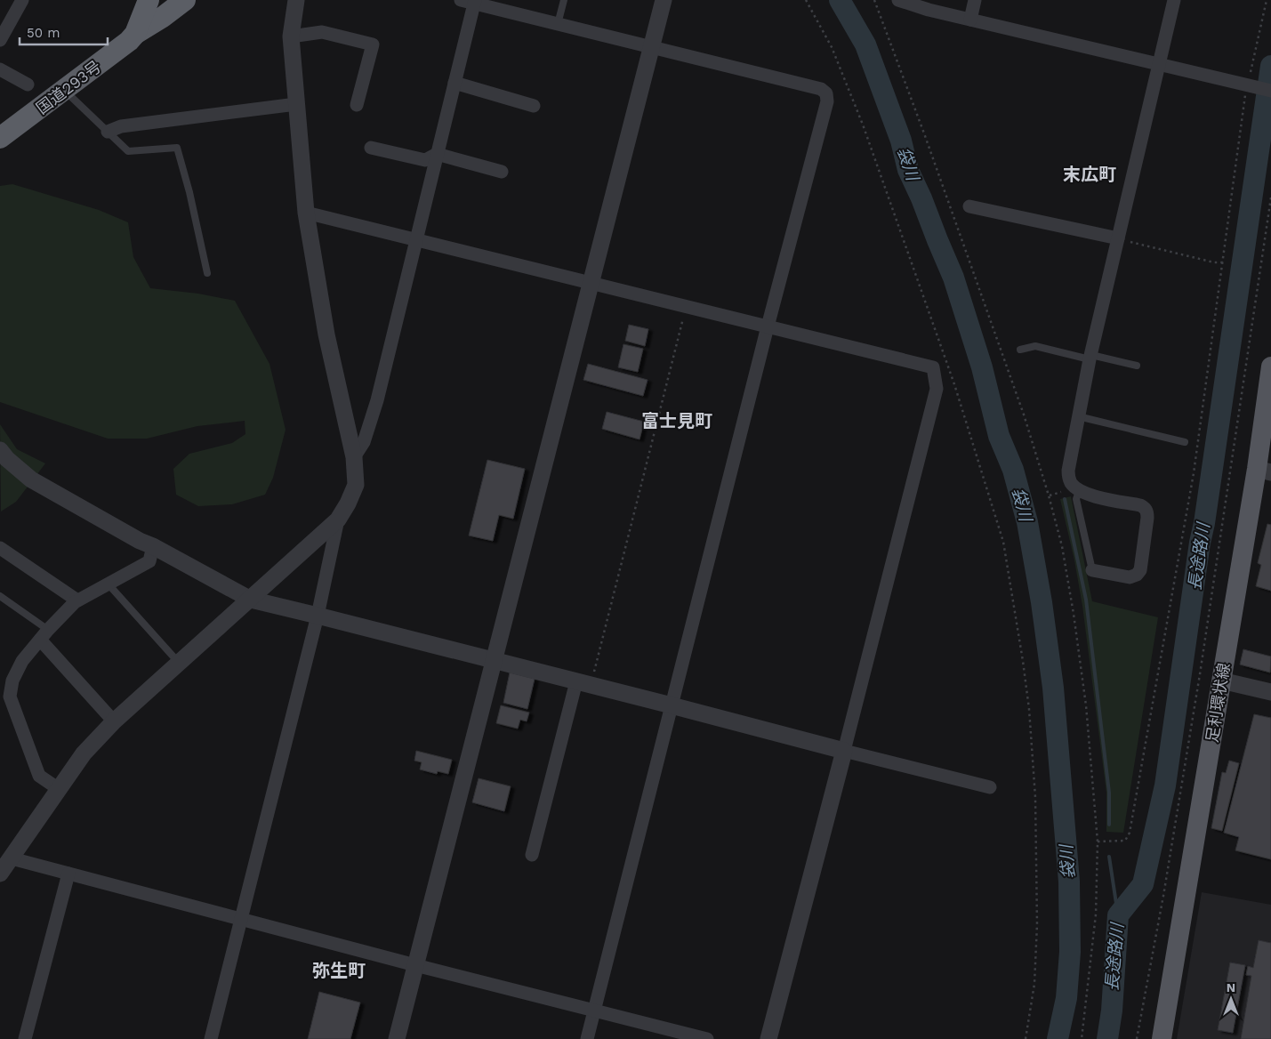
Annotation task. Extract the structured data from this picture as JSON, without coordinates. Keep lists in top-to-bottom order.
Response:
{
  "streets": {
    "highway": ["国道293号"],
    "main road": ["足利環状線"]
  },
  "districts": ["末広町", "富士見町", "弥生町"],
  "water": ["袋川", "長途路川"],
  "scale_bar": "50 m",
  "north": "top"
}
